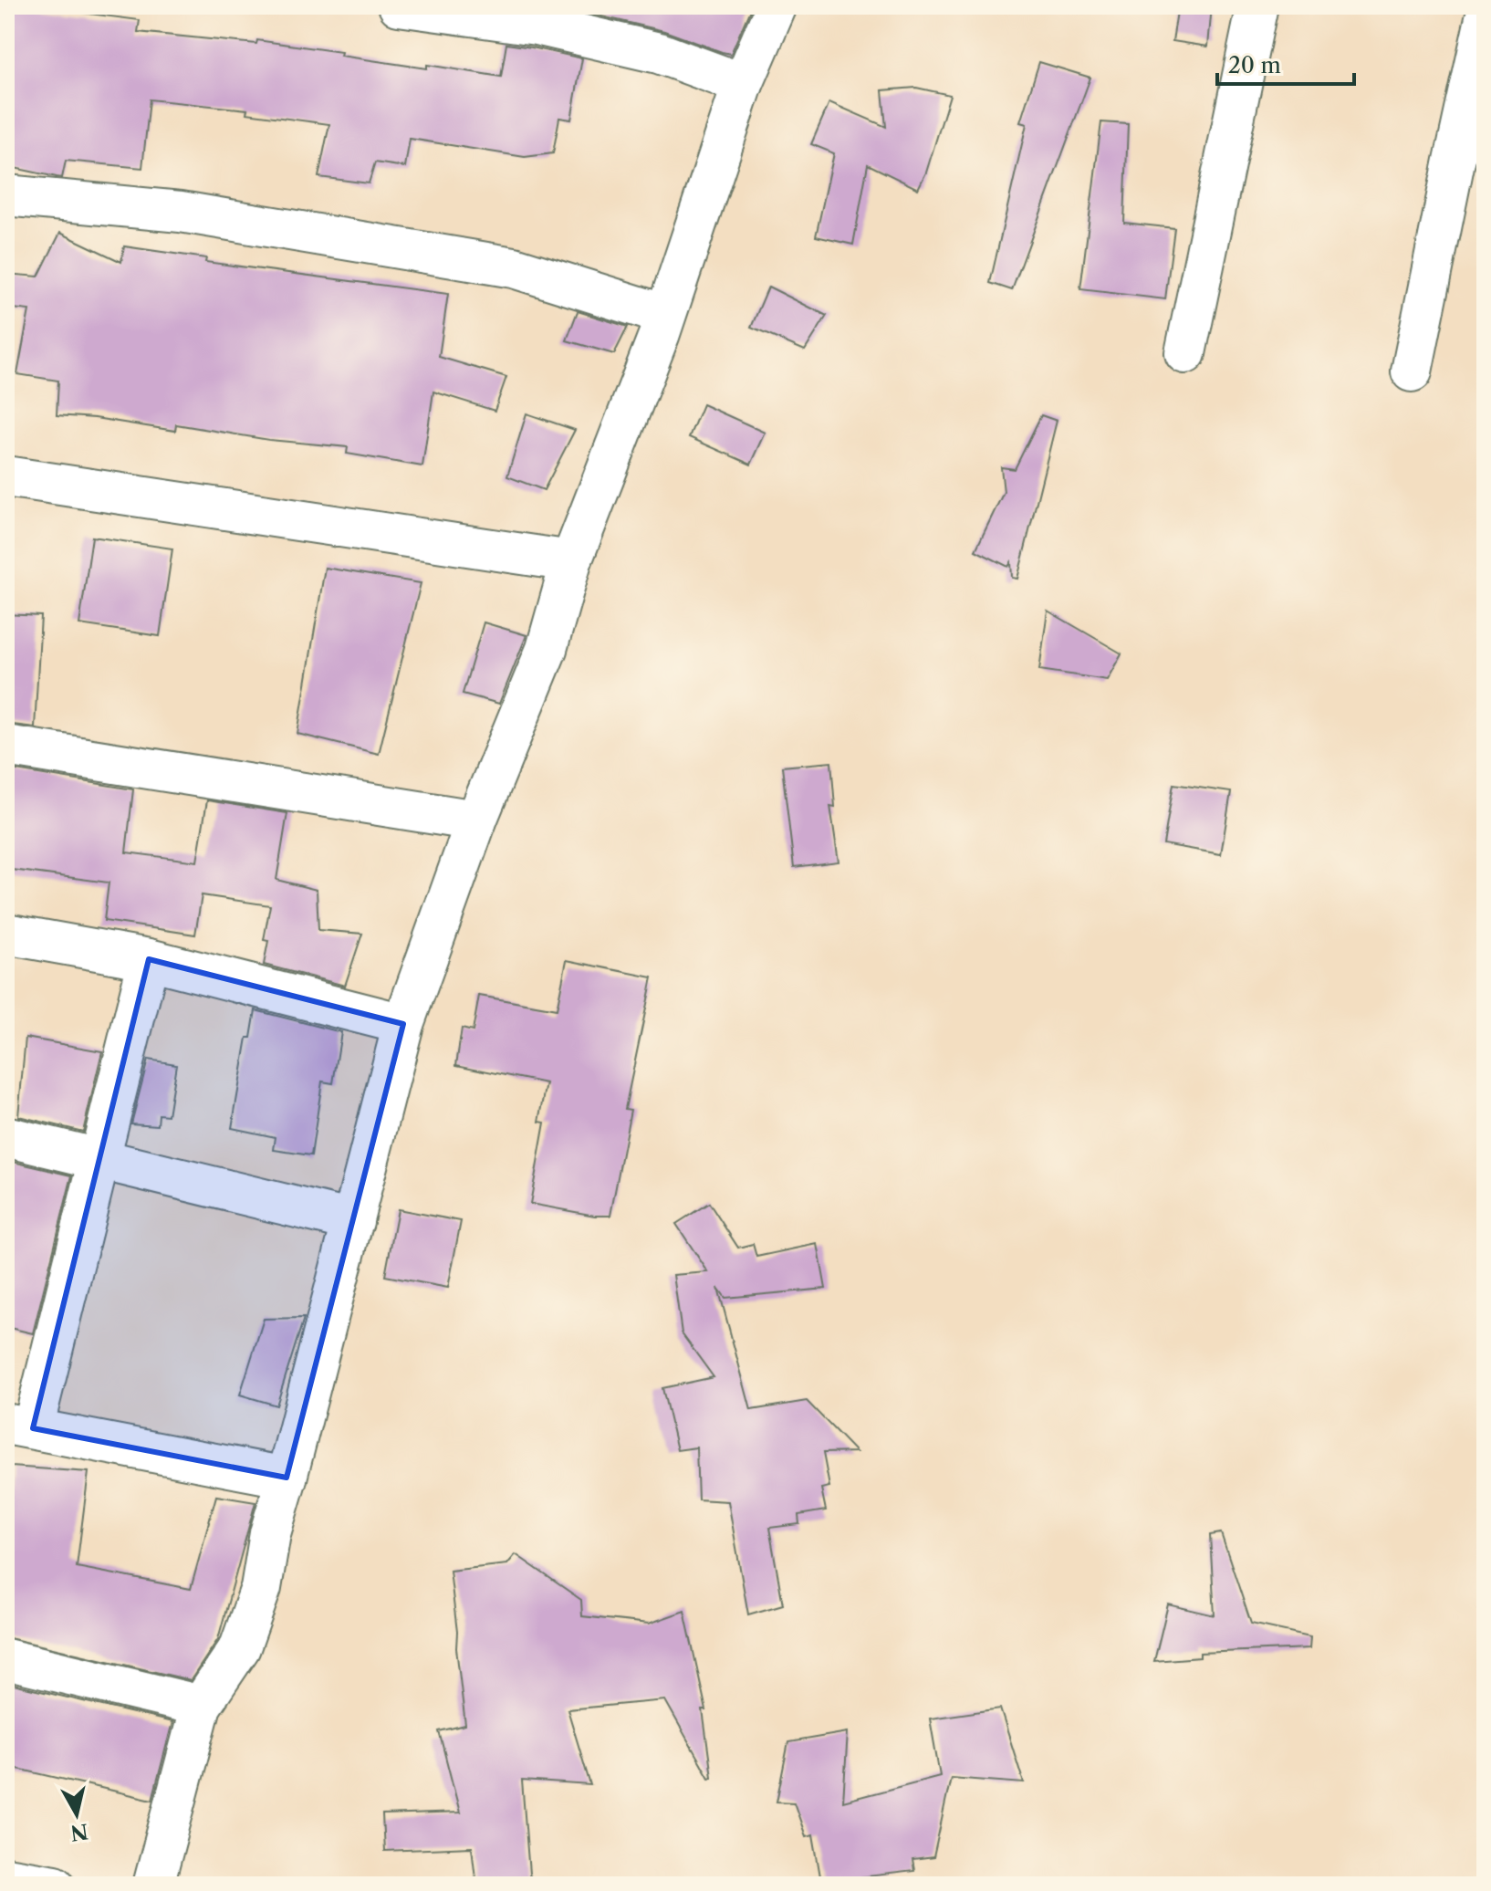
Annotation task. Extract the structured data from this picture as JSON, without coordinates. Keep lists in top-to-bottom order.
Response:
{
  "scale_bar": "20 m",
  "north": "bottom"
}
